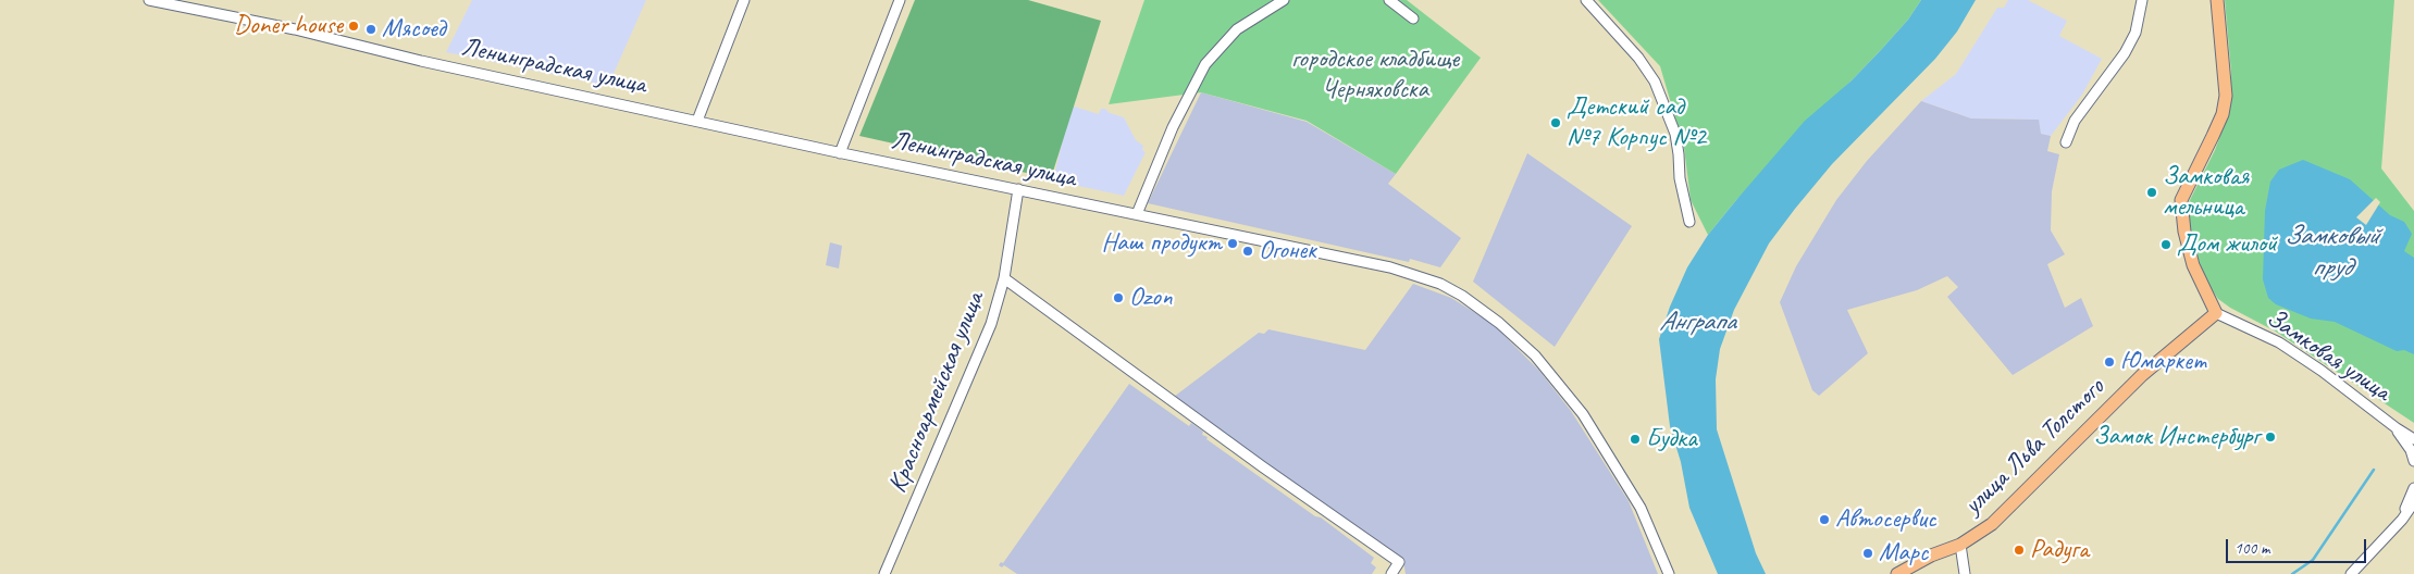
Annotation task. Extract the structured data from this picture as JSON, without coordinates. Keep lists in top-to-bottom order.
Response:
{
  "streets": {
    "main road": ["улица Льва Толстого"],
    "street": ["Ленинградская улица", "Замковая улица", "Красноармейская улица"]
  },
  "crossings": [
    ["Ленинградская улица", "Красноармейская улица"],
    ["Замковая улица", "улица Льва Толстого"]
  ],
  "water": ["Замковый пруд", "Анграпа"],
  "parks": ["городское кладбище Черняховска"],
  "places": [
    "Doner house",
    "Мясоед",
    "Детский сад №7 Корпус №2",
    "Замковая мельница",
    "Наш продукт",
    "Дом жилой",
    "Огонек",
    "Ozon",
    "Юмаркет",
    "Замок Инстербург",
    "Будка",
    "Автосервис",
    "Радуга",
    "Марс"
  ],
  "scale_bar": "100 m"
}
